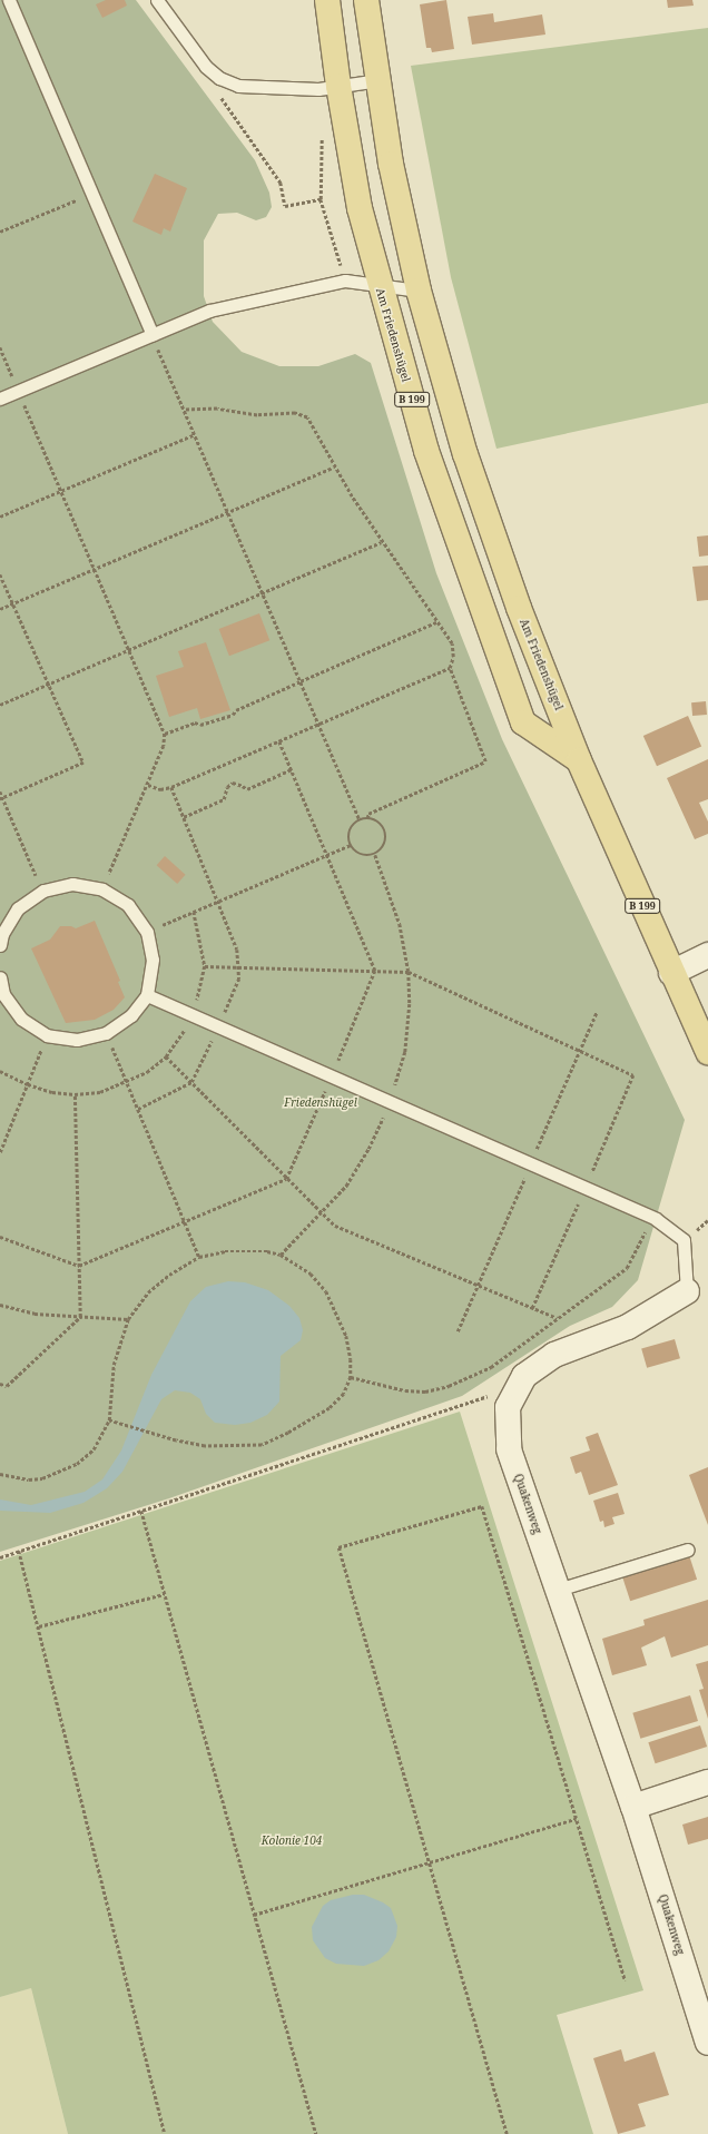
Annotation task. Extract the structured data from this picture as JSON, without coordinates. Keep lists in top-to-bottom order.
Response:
{
  "streets": {
    "main road": ["Am Friedenshügel", "B 199"],
    "street": ["Quakenweg"]
  },
  "parks": ["Friedenshügel", "Kolonie 104"]
}
